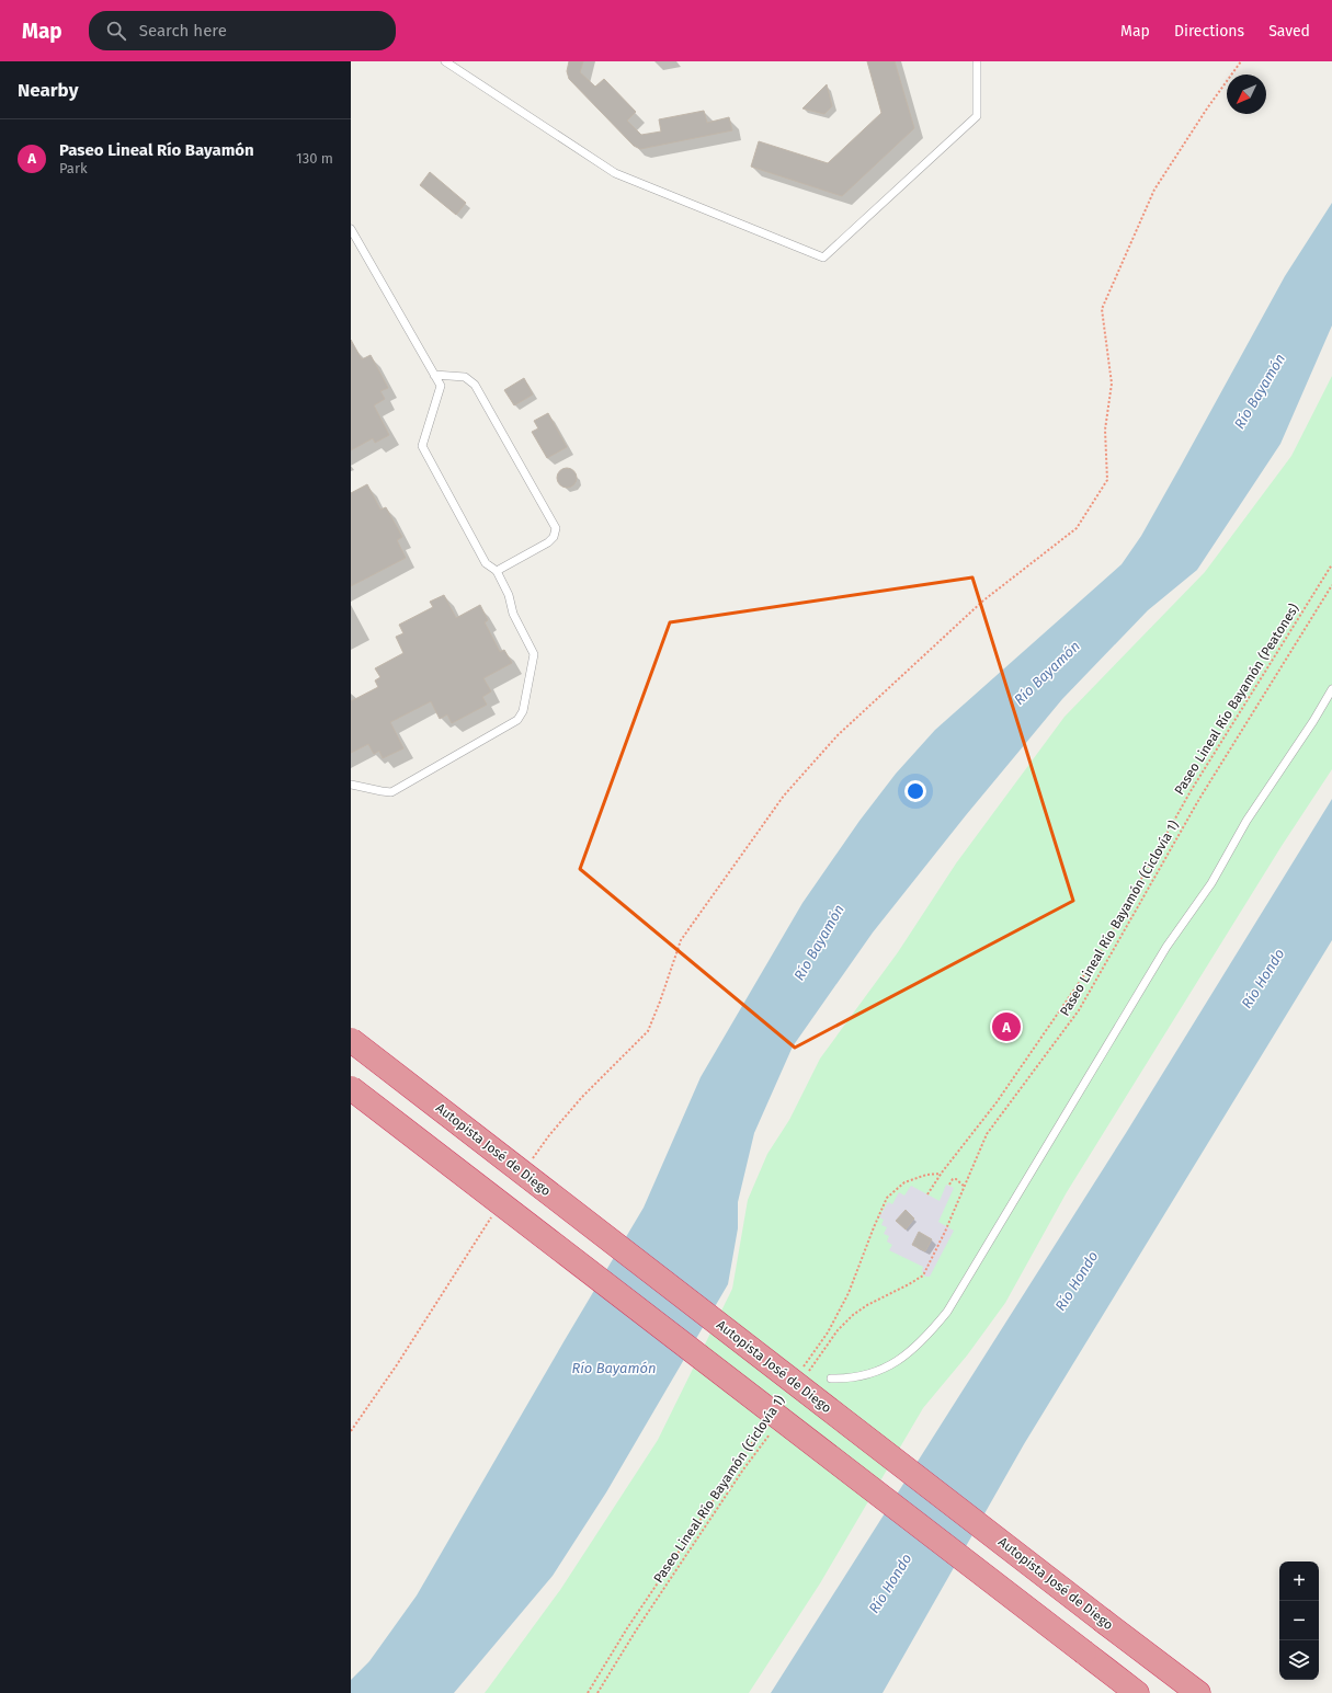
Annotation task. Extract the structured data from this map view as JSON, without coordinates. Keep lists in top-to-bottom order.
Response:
{
  "streets": {
    "highway": ["Autopista José de Diego"],
    "path": ["Paseo Lineal Río Bayamón (Peatones)", "Paseo Lineal Río Bayamón (Ciclovía 1)"]
  },
  "water": ["Río Bayamón", "Río Hondo"],
  "north": "bottom left",
  "page": {
    "header": "Map",
    "search": "Search here",
    "nav": ["Map", "Directions", "Saved"],
    "heading": "Nearby",
    "list": [
      {
        "mark": "A",
        "name": "Paseo Lineal Río Bayamón",
        "note": "Park",
        "value": "130 m"
      }
    ],
    "pins": "A",
    "map_buttons": ["+", "−"]
  }
}
